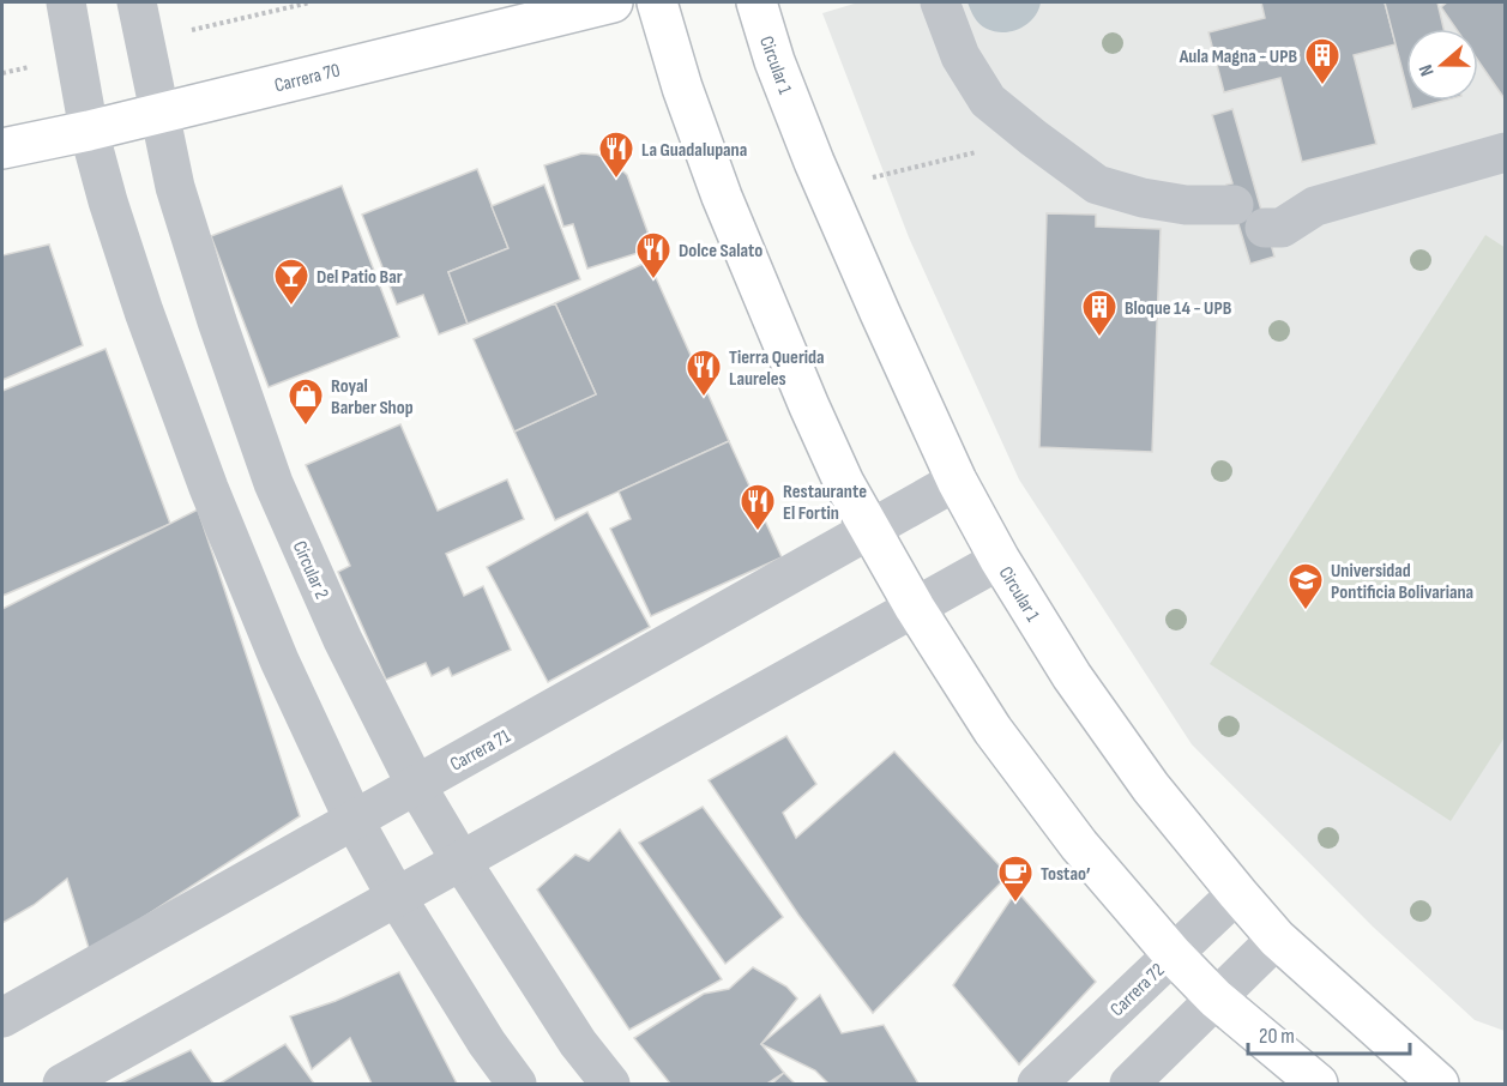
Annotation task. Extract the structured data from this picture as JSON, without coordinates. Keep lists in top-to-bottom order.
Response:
{
  "streets": {
    "street": [
      "Circular 1",
      "Carrera 70",
      "Circular 2",
      "Carrera 71",
      "Carrera 72"
    ]
  },
  "crossings": [
    ["Circular 1", "Carrera 71"],
    ["Circular 1", "Carrera 72"],
    ["Carrera 70", "Circular 2"],
    ["Circular 2", "Carrera 71"]
  ],
  "places": {
    "building": ["Aula Magna - UPB", "Bloque 14 - UPB"],
    "restaurant": [
      "La Guadalupana",
      "Dolce Salato",
      "Tierra Querida Laureles",
      "Restaurante El Fortin"
    ],
    "bar": ["Del Patio Bar"],
    "shop": ["Royal Barber Shop"],
    "school or university": ["Universidad Pontificia Bolivariana"],
    "cafe": ["Tostao’"]
  },
  "scale_bar": "20 m",
  "north": "left"
}
